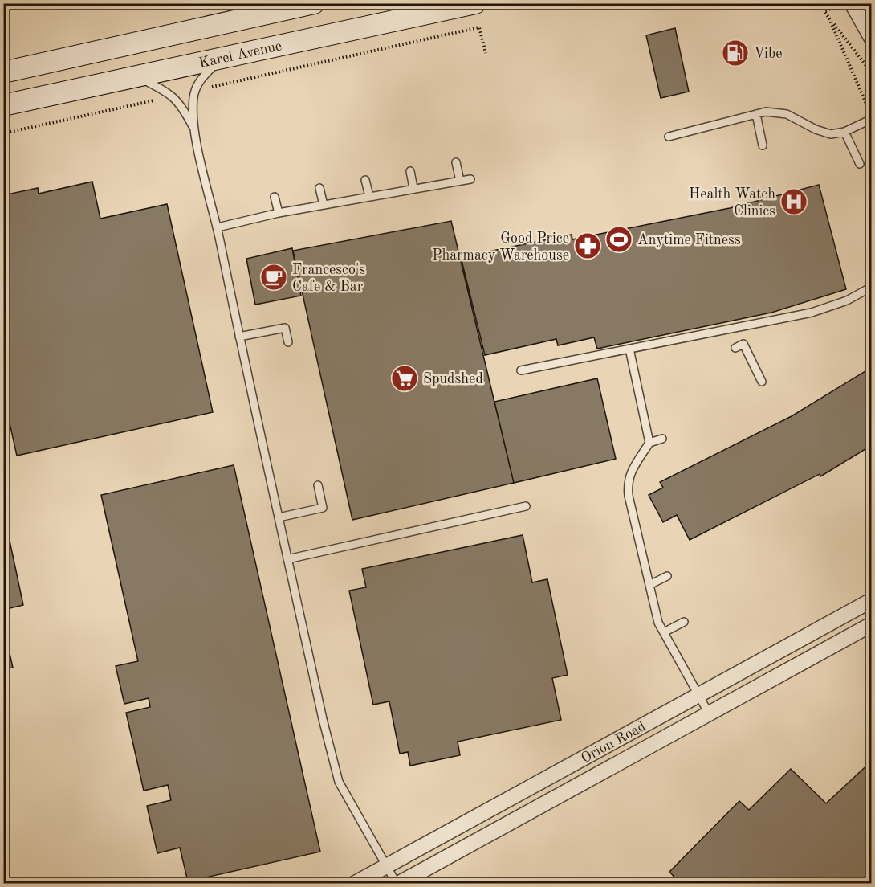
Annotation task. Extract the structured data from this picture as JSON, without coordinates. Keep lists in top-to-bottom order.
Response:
{
  "streets": {
    "main road": ["Karel Avenue"],
    "street": ["Orion Road"]
  },
  "places": {
    "fuel station": ["Vibe"],
    "hospital": ["Health Watch Clinics"],
    "sports": ["Anytime Fitness"],
    "pharmacy": ["Good Price Pharmacy Warehouse"],
    "cafe": ["Francesco's Cafe & Bar"],
    "supermarket": ["Spudshed"]
  }
}
